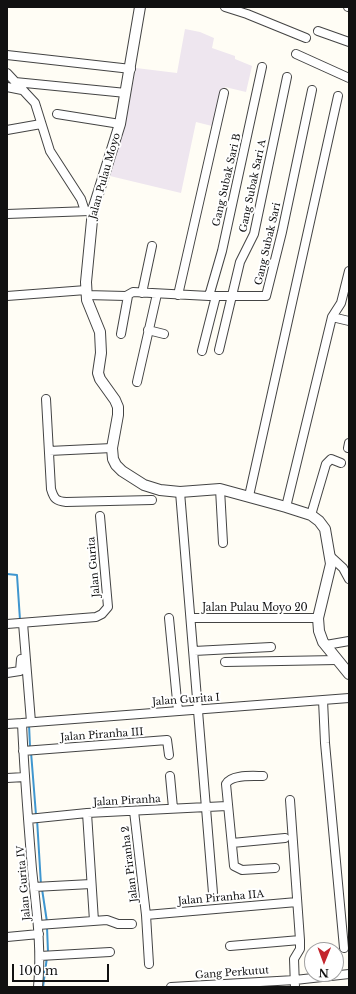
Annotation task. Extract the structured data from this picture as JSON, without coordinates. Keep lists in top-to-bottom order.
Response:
{
  "streets": {
    "street": [
      "Jalan Pulau Moyo",
      "Gang Subak Sari B",
      "Gang Subak Sari A",
      "Gang Subak Sari",
      "Jalan Gurita",
      "Jalan Pulau Moyo 20",
      "Jalan Gurita I",
      "Jalan Piranha III",
      "Jalan Piranha",
      "Jalan Piranha 2",
      "Jalan Gurita IV",
      "Jalan Piranha IIA",
      "Gang Perkutut"
    ]
  },
  "crossings": [
    ["Jalan Pulau Moyo", "Gang Subak Sari"],
    ["Jalan Pulau Moyo", "Jalan Pulau Moyo 20"],
    ["Gang Subak Sari B", "Gang Subak Sari"],
    ["Gang Subak Sari A", "Gang Subak Sari"],
    ["Jalan Gurita", "Jalan Gurita IV"],
    ["Jalan Gurita I", "Jalan Gurita IV"],
    ["Jalan Piranha III", "Jalan Gurita IV"],
    ["Jalan Piranha", "Jalan Piranha 2"],
    ["Jalan Piranha", "Jalan Gurita IV"],
    ["Jalan Piranha 2", "Jalan Piranha IIA"]
  ],
  "scale_bar": "100 m",
  "north": "bottom"
}
